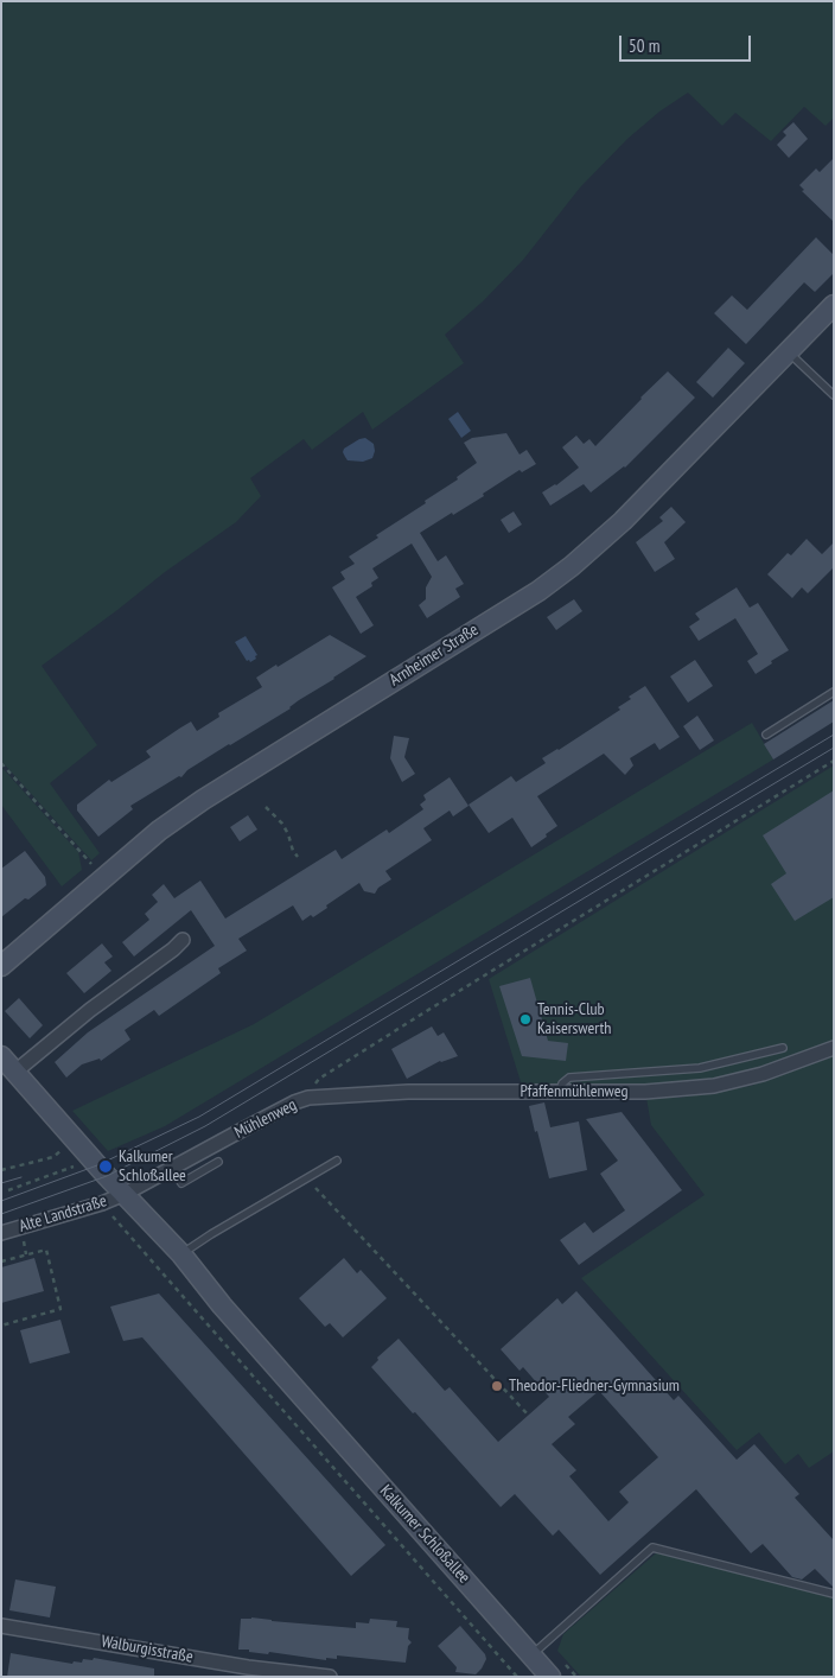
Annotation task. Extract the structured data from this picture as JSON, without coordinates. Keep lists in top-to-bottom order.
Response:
{
  "streets": {
    "main road": ["Arnheimer Straße", "Kalkumer Schloßallee"],
    "street": [
      "Pfaffenmühlenweg",
      "Mühlenweg",
      "Alte Landstraße",
      "Walburgisstraße"
    ]
  },
  "crossings": [
    ["Pfaffenmühlenweg", "Mühlenweg"],
    ["Mühlenweg", "Alte Landstraße"],
    ["Mühlenweg", "Kalkumer Schloßallee"],
    ["Alte Landstraße", "Kalkumer Schloßallee"]
  ],
  "places": ["Tennis-Club Kaiserswerth", "Kalkumer Schloßallee", "Theodor-Fliedner-Gymnasium"],
  "scale_bar": "50 m"
}
